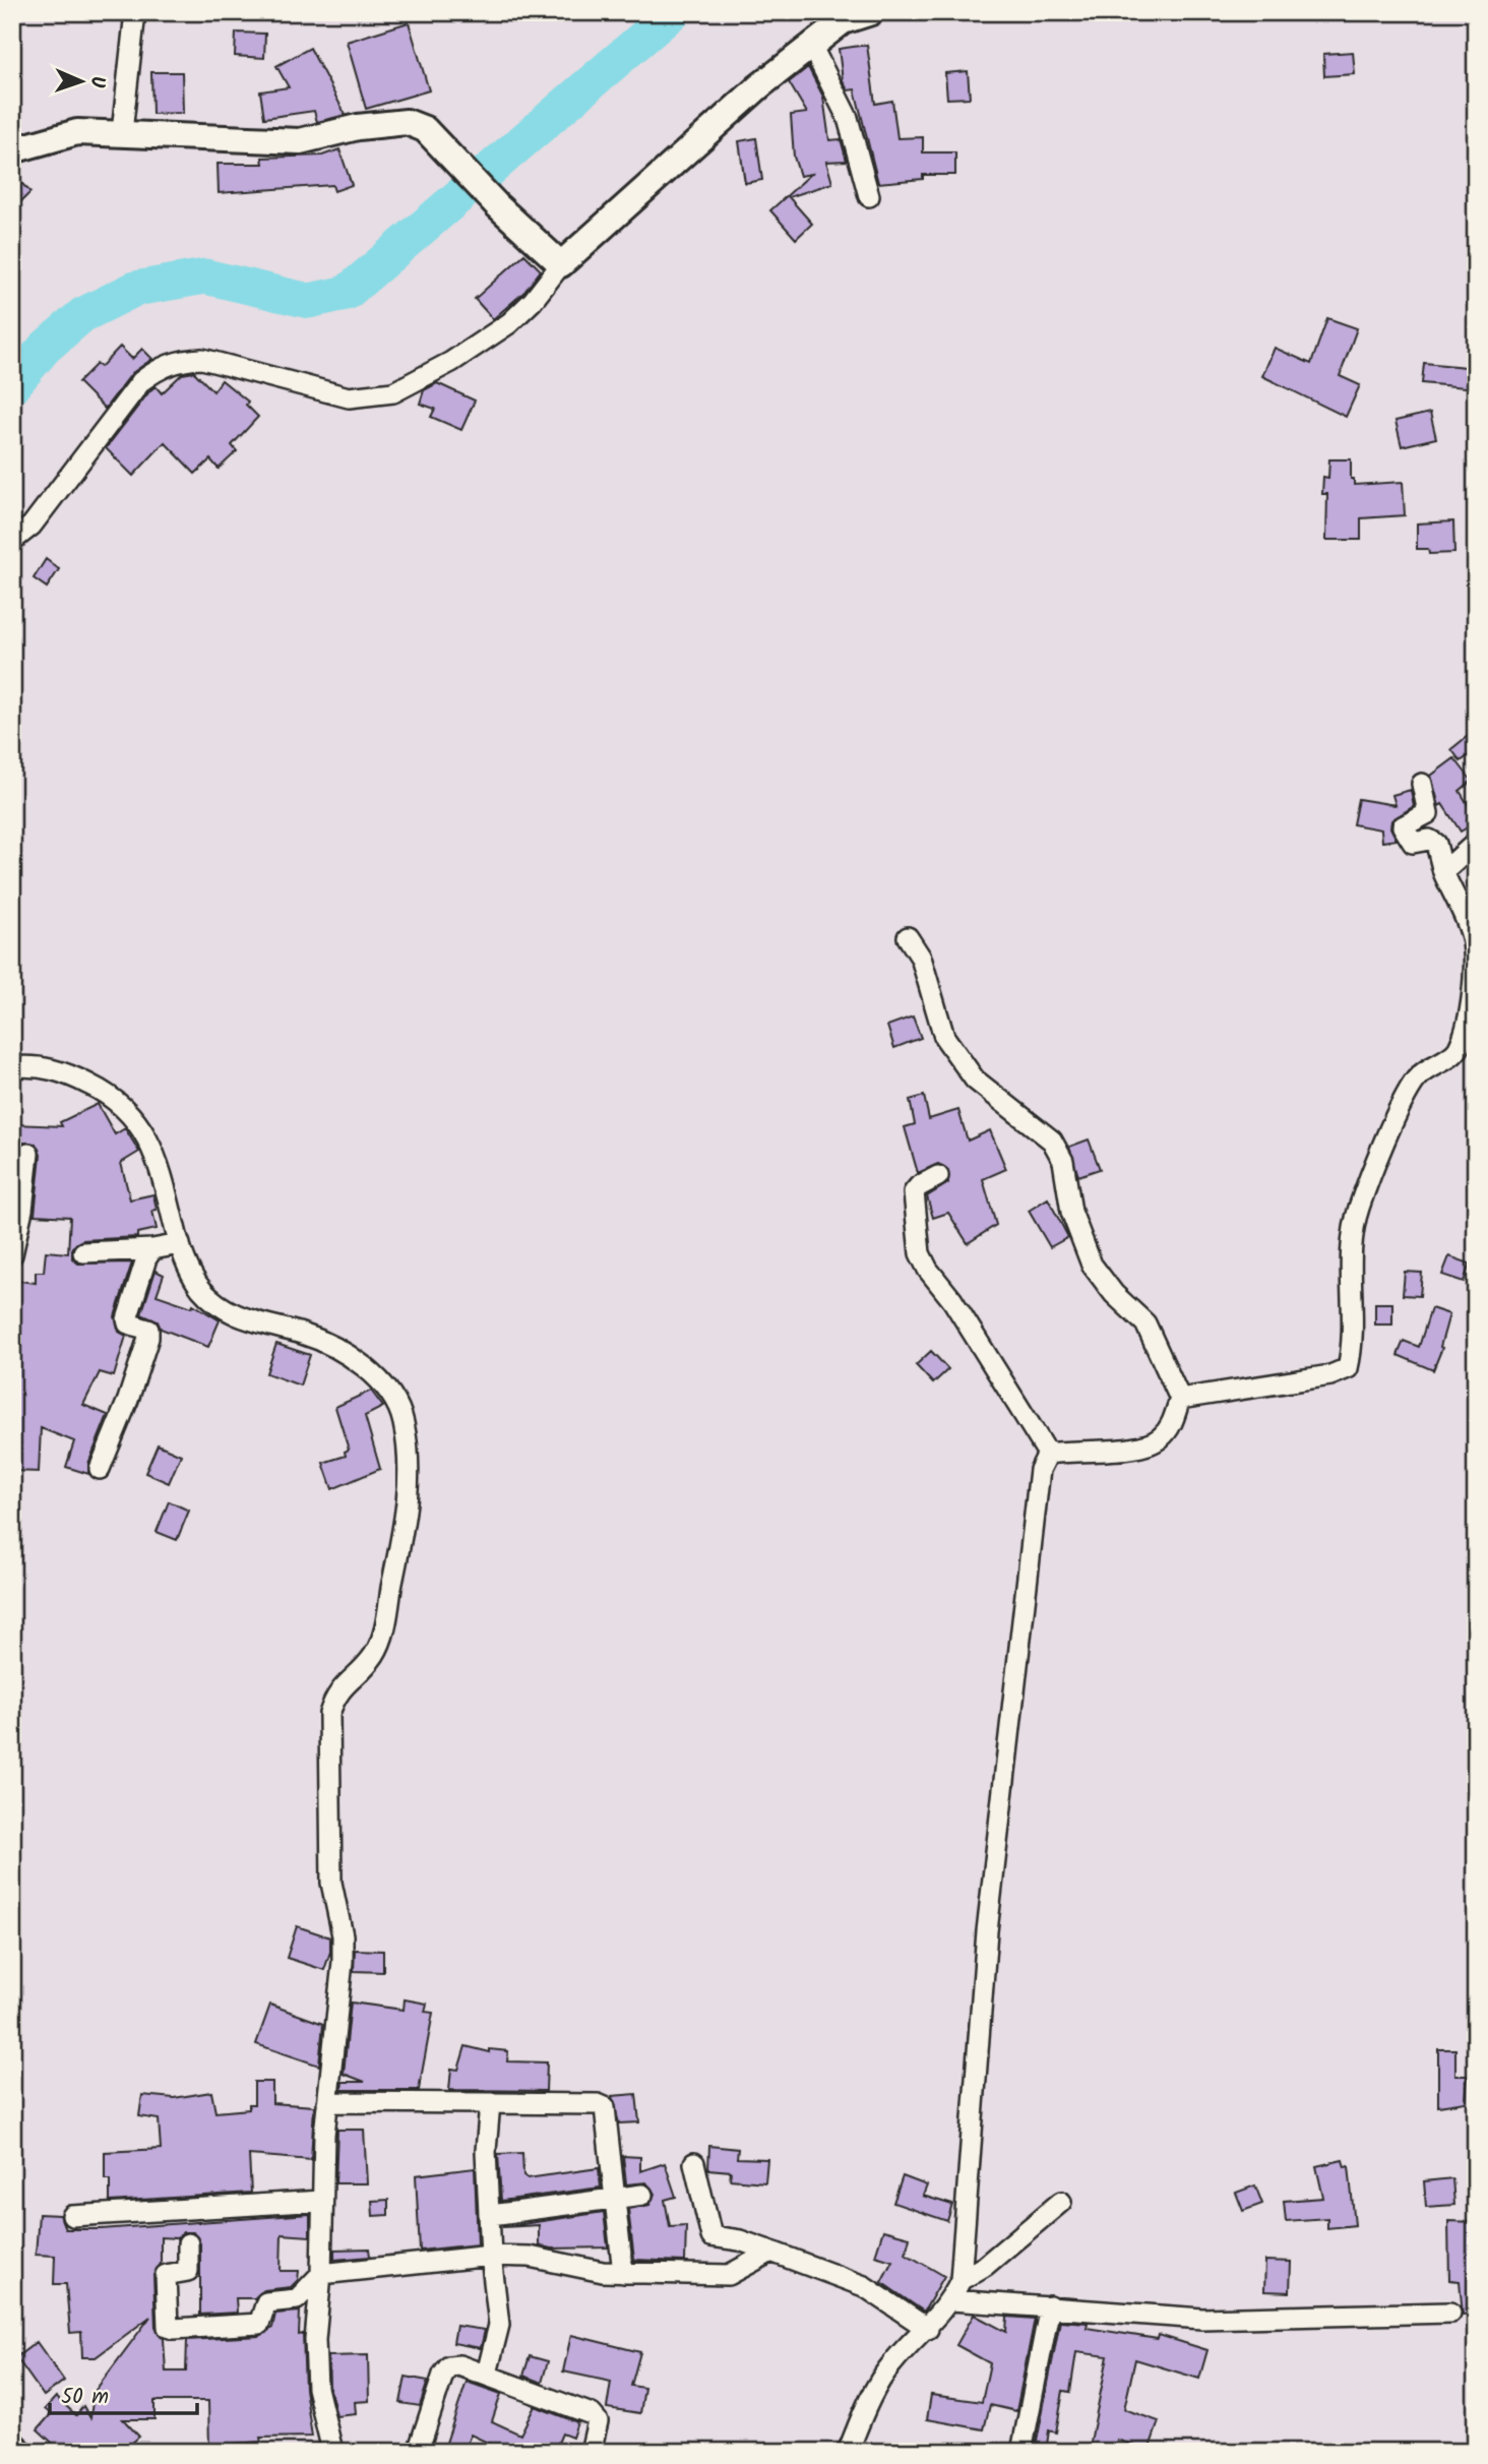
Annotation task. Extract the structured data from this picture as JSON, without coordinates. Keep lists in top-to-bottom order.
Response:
{
  "scale_bar": "50 m",
  "north": "right"
}
